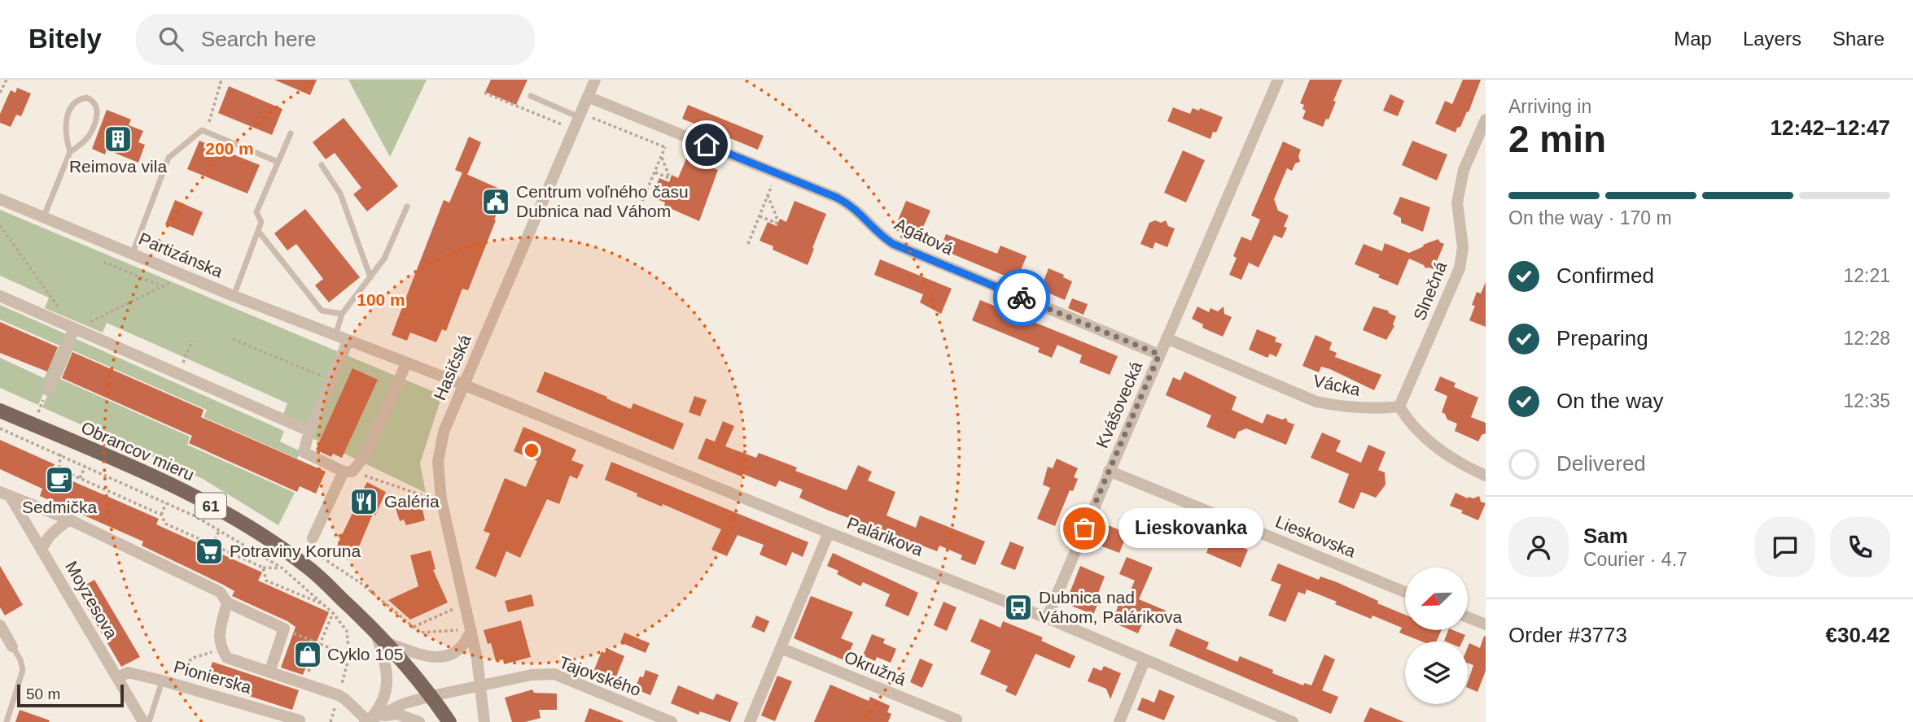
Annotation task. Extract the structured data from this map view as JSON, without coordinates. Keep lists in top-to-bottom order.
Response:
{
  "streets": {
    "main road": ["Obrancov mieru", "61"],
    "street": [
      "Agátová",
      "Partizánska",
      "Slnečná",
      "Hasičská",
      "Vácka",
      "Kvášovecká",
      "Palárikova",
      "Lieskovska",
      "Moyzesova",
      "Okružná",
      "Tajovského",
      "Pionierska"
    ]
  },
  "crossings": [
    ["Agátová", "Hasičská"],
    ["Agátová", "Kvášovecká"],
    ["Partizánska", "Hasičská"],
    ["Partizánska", "Palárikova"],
    ["Slnečná", "Vácka"],
    ["Hasičská", "Palárikova"],
    ["Hasičská", "Tajovského"],
    ["Vácka", "Kvášovecká"],
    ["Kvášovecká", "Palárikova"],
    ["Kvášovecká", "Lieskovska"],
    ["Obrancov mieru", "Tajovského"],
    ["Moyzesova", "Pionierska"]
  ],
  "places": {
    "building": ["Reimova vila"],
    "public building": ["Centrum voľného času Dubnica nad Váhom"],
    "cafe": ["Sedmička"],
    "restaurant": ["Galéria"],
    "other": ["Lieskovanka"],
    "supermarket": ["Potraviny Koruna"],
    "bus stop": ["Dubnica nad Váhom, Palárikova"],
    "shop": ["Cyklo 105"]
  },
  "scale_bar": "50 m",
  "north": "bottom left",
  "page": {
    "header": "Bitely",
    "search": "Search here",
    "nav": ["Map", "Layers", "Share"],
    "heading": ["2 min", "Arriving in", "12:42–12:47"],
    "panel": [
      "Sam",
      "Courier · 4.7",
      "Order #3773",
      "€30.42"
    ],
    "bar": "On the way · 170 m",
    "list": [
      ["Confirmed", "12:21"],
      ["Preparing", "12:28"],
      ["On the way", "12:35"],
      "Delivered"
    ],
    "bubble": "Lieskovanka",
    "scale": "50 m"
  },
  "rings": ["200 m", "100 m"]
}
